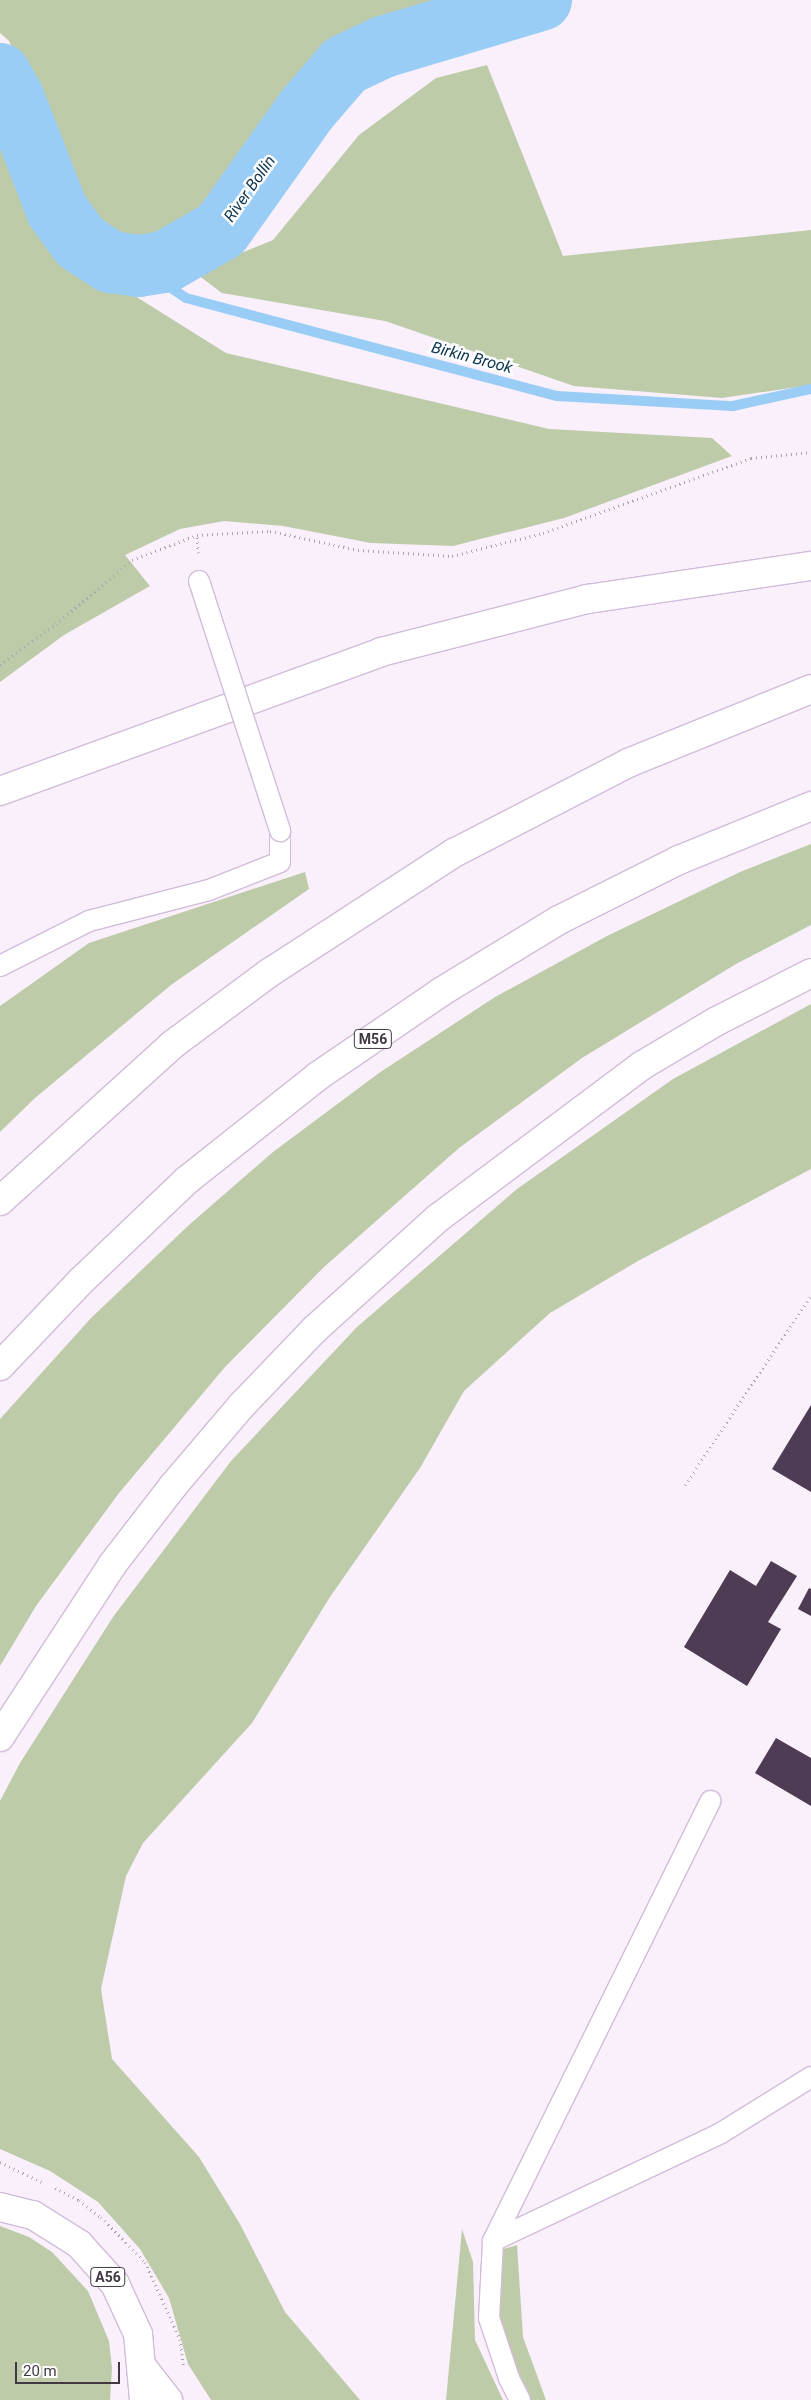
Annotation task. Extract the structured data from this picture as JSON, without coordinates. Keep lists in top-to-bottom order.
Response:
{
  "streets": {
    "main road": ["M56", "A56"]
  },
  "water": ["River Bollin", "Birkin Brook"],
  "scale_bar": "20 m"
}
